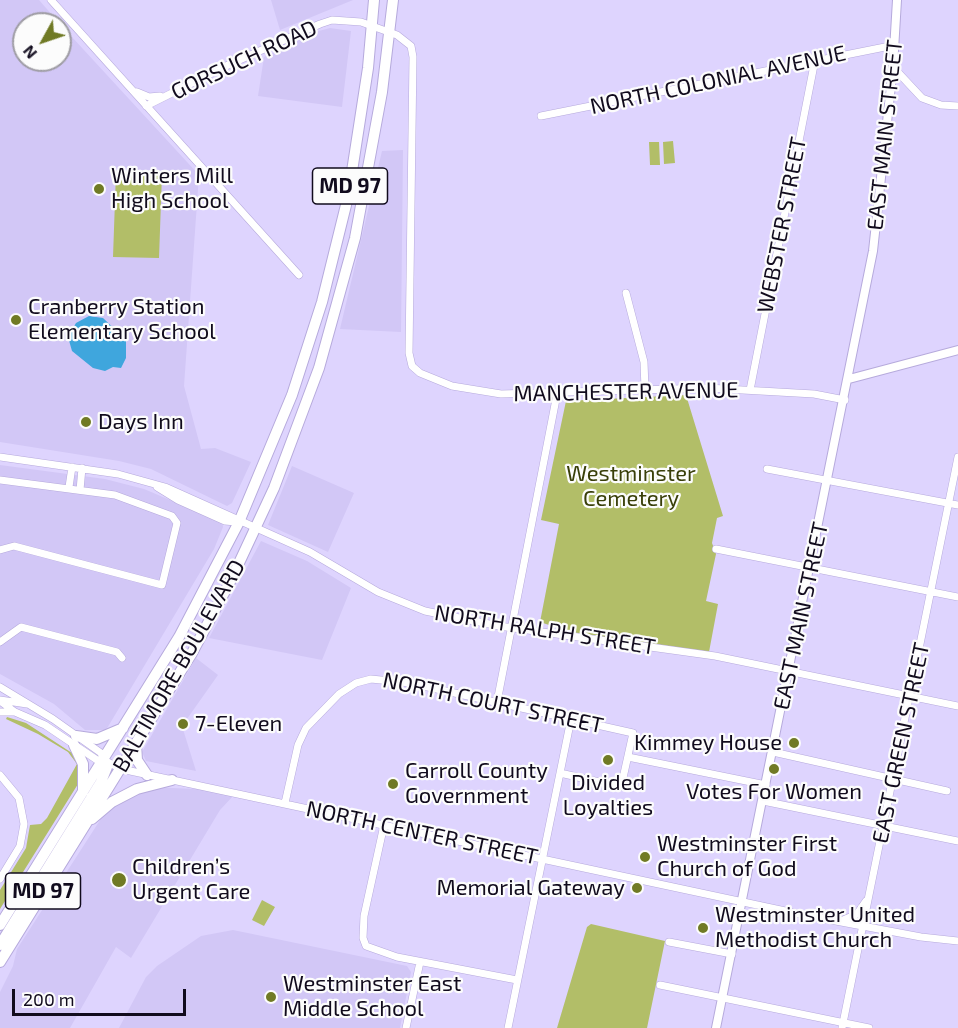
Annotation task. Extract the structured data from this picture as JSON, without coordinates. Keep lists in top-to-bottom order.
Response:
{
  "streets": {
    "highway": ["MD 97", "BALTIMORE BOULEVARD"],
    "main road": ["EAST MAIN STREET"],
    "street": [
      "GORSUCH ROAD",
      "NORTH COLONIAL AVENUE",
      "WEBSTER STREET",
      "MANCHESTER AVENUE",
      "NORTH RALPH STREET",
      "NORTH COURT STREET",
      "EAST GREEN STREET",
      "NORTH CENTER STREET"
    ]
  },
  "crossings": [
    ["GORSUCH ROAD", "MANCHESTER AVENUE"],
    ["GORSUCH ROAD", "BALTIMORE BOULEVARD"],
    ["NORTH COLONIAL AVENUE", "EAST MAIN STREET"],
    ["NORTH COLONIAL AVENUE", "WEBSTER STREET"],
    ["EAST MAIN STREET", "MANCHESTER AVENUE"],
    ["EAST MAIN STREET", "NORTH RALPH STREET"],
    ["EAST MAIN STREET", "NORTH COURT STREET"],
    ["EAST MAIN STREET", "NORTH CENTER STREET"],
    ["WEBSTER STREET", "MANCHESTER AVENUE"],
    ["NORTH RALPH STREET", "BALTIMORE BOULEVARD"],
    ["NORTH RALPH STREET", "EAST GREEN STREET"],
    ["BALTIMORE BOULEVARD", "NORTH CENTER STREET"],
    ["NORTH COURT STREET", "NORTH CENTER STREET"],
    ["EAST GREEN STREET", "NORTH CENTER STREET"]
  ],
  "parks": ["Westminster Cemetery"],
  "places": [
    "Winters Mill High School",
    "Cranberry Station Elementary School",
    "Days Inn",
    "7-Eleven",
    "Kimmey House",
    "Divided Loyalties",
    "Votes For Women",
    "Carroll County Government",
    "Westminster First Church of God",
    "Children’s Urgent Care",
    "Memorial Gateway",
    "Westminster United Methodist Church",
    "Westminster East Middle School"
  ],
  "scale_bar": "200 m",
  "north": "bottom left"
}
